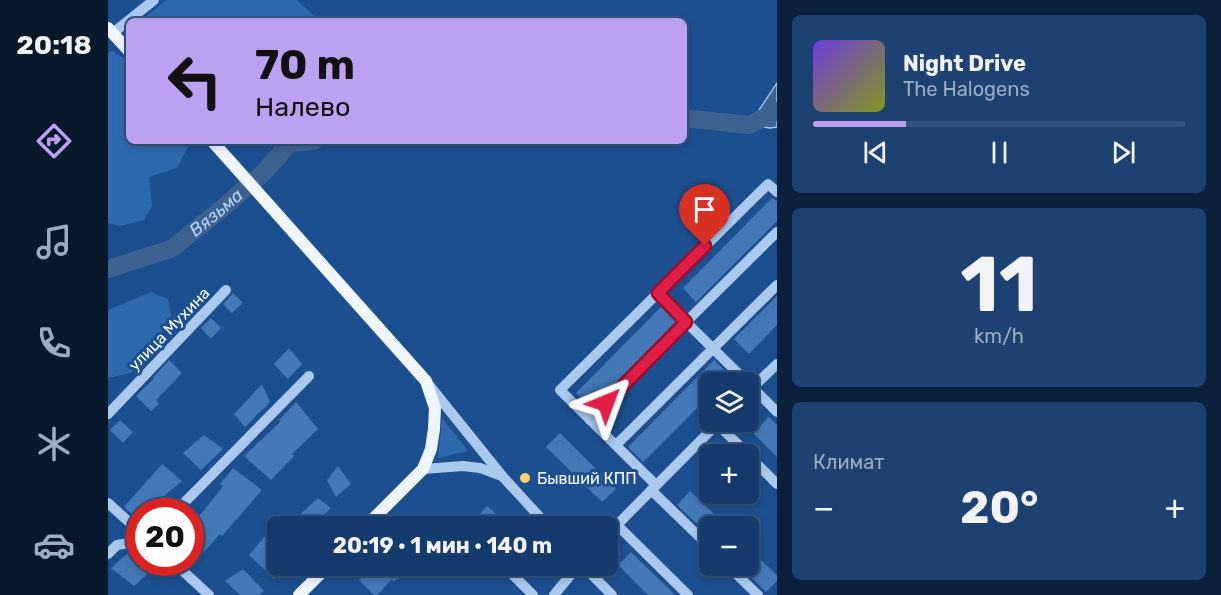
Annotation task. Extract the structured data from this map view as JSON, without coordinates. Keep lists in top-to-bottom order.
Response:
{
  "streets": {
    "street": ["улица Мухина"]
  },
  "water": ["Вязьма"],
  "places": ["Бывший КПП"],
  "page": {
    "tabs": "20:18",
    "turn": ["70 m", "Налево"],
    "song": ["Night Drive", "The Halogens"],
    "tile": [
      ["11", "km/h"],
      "Климат"
    ],
    "map_buttons": ["+", "−"],
    "heat": ["−", "20°", "+"],
    "limit": "20",
    "trip": "20:19 · 1 мин · 140 m"
  }
}
